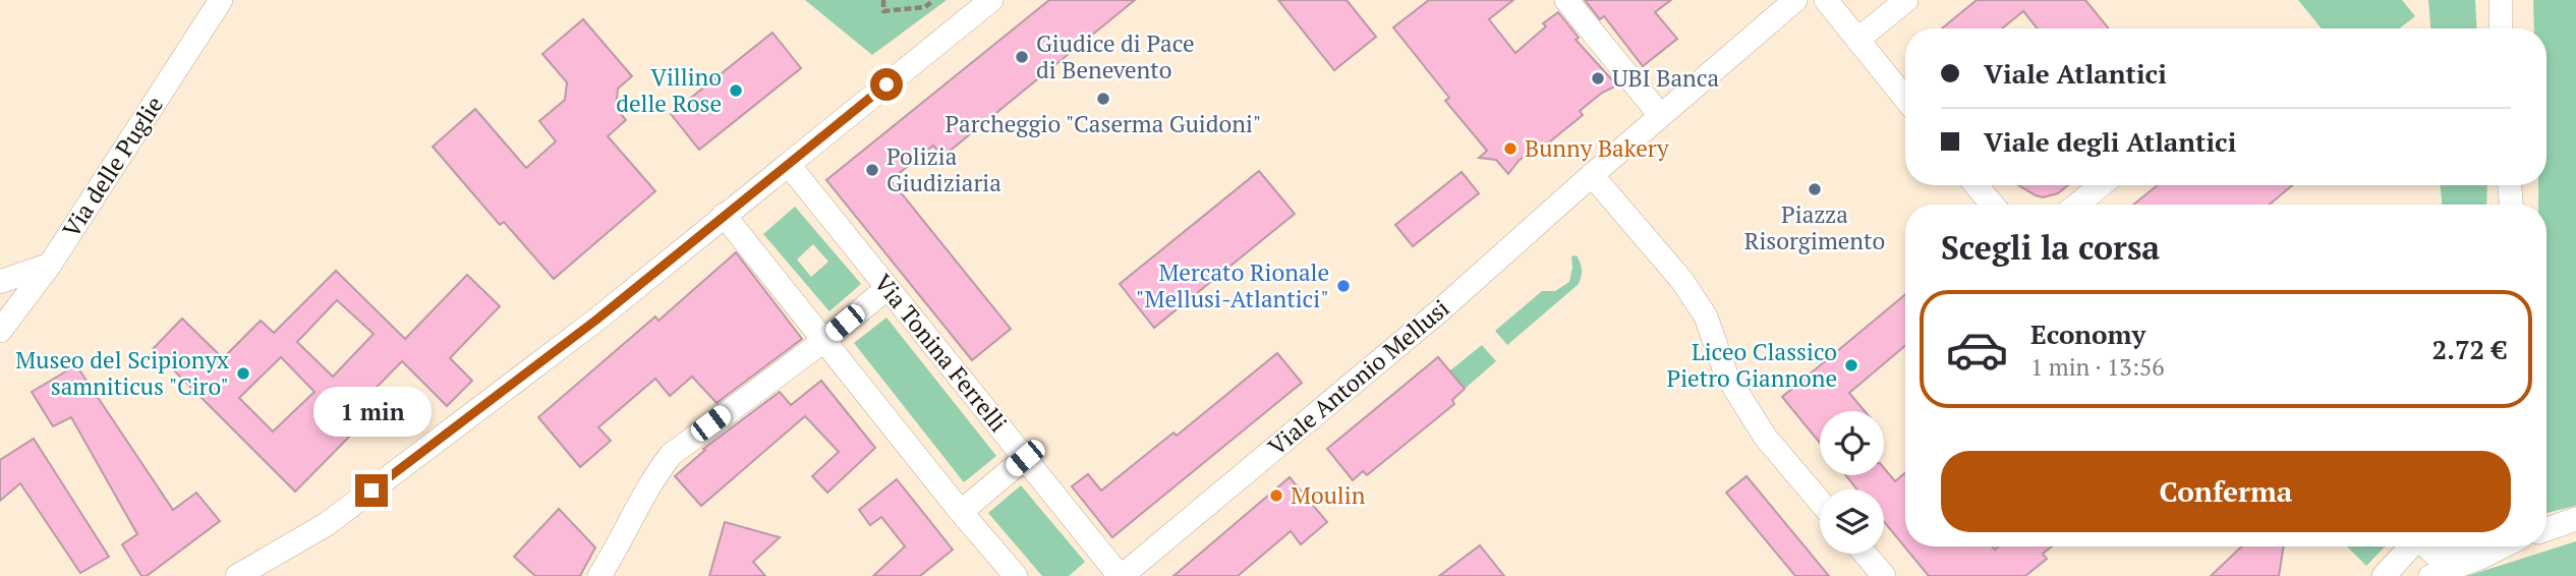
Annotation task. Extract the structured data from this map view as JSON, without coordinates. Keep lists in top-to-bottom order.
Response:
{
  "streets": {
    "street": ["Via delle Puglie", "Via Tonina Ferrelli", "Viale Antonio Mellusi"]
  },
  "crossings": [
    ["Via Tonina Ferrelli", "Viale Antonio Mellusi"]
  ],
  "places": [
    "Giudice di Pace di Benevento",
    "UBI Banca",
    "Villino delle Rose",
    "Parcheggio \"Caserma Guidoni\"",
    "Bunny Bakery",
    "Polizia Giudiziaria",
    "Piazza Risorgimento",
    "Mercato Rionale \"Mellusi-Atlantici\"",
    "Liceo Classico Pietro Giannone",
    "Museo del Scipionyx samniticus \"Ciro\"",
    "Moulin"
  ],
  "page": {
    "banner": ["Viale Atlantici", "Viale degli Atlantici"],
    "heading": "Scegli la corsa",
    "list": [
      {
        "name": "Economy",
        "note": "1 min · 13:56",
        "value": "2.72 €"
      }
    ],
    "bubble": "1 min",
    "buttons": "Conferma"
  }
}
